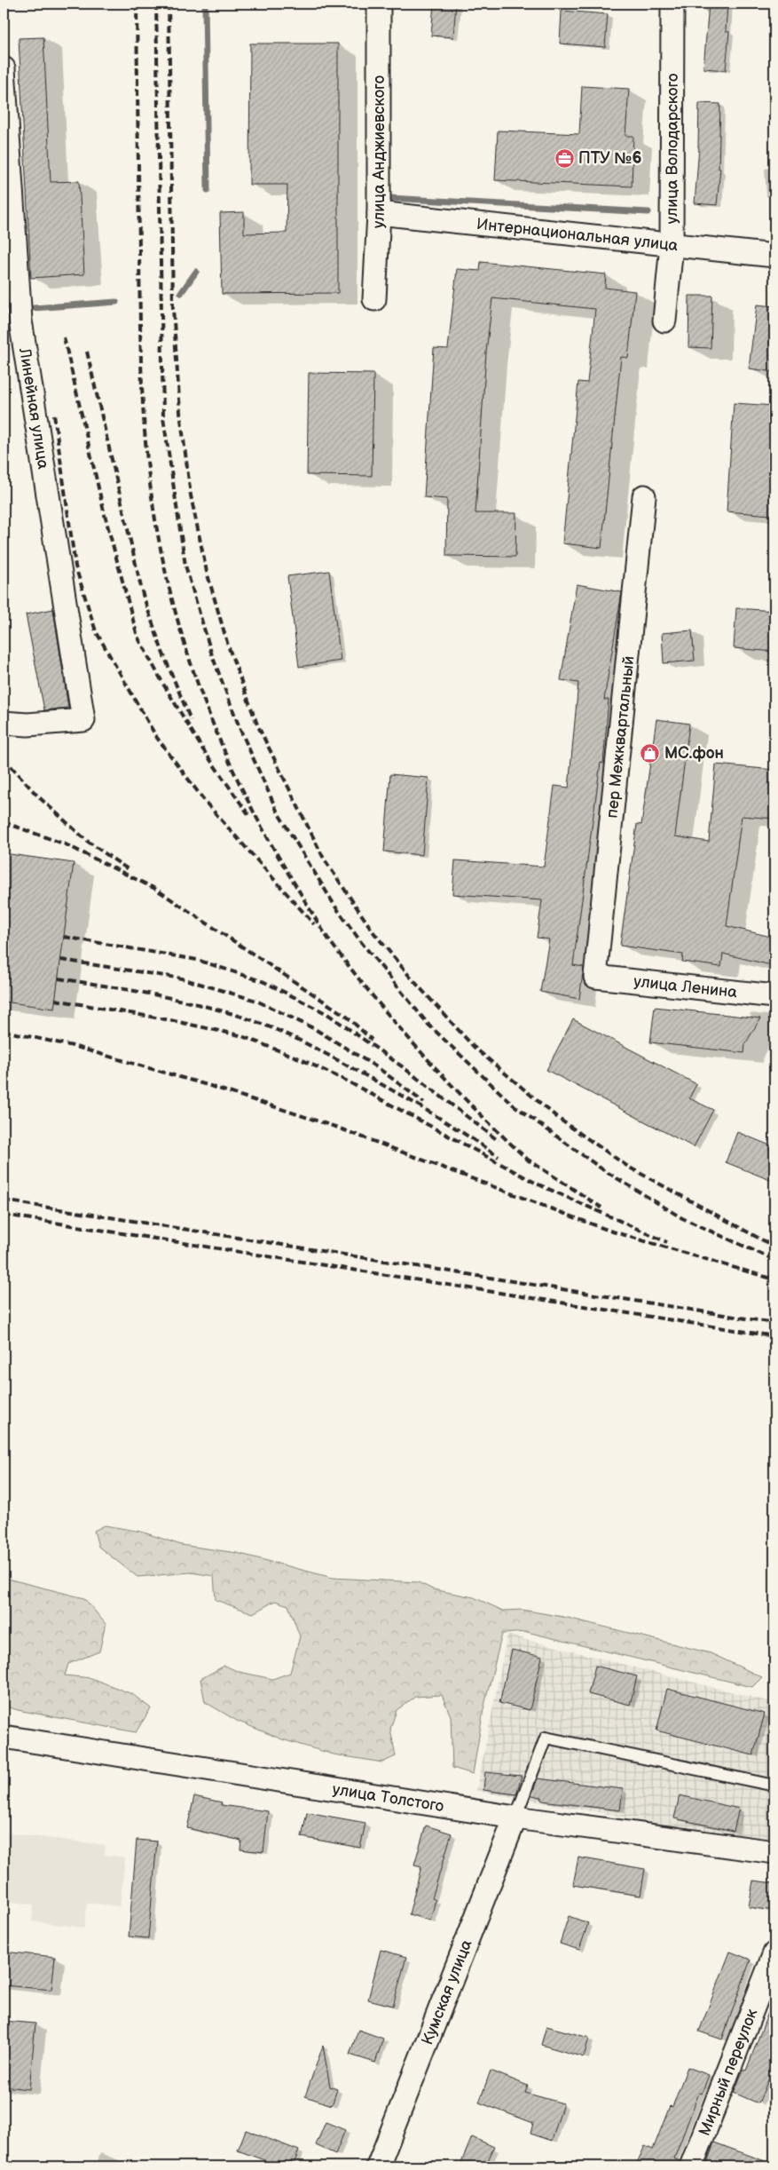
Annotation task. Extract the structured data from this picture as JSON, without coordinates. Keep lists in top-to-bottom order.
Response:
{
  "streets": {
    "street": [
      "улица Володарского",
      "улица Анджиевского",
      "Интернациональная улица",
      "Линейная улица",
      "пер Межквартальный",
      "улица Ленина",
      "улица Толстого",
      "Кумская улица",
      "Мирный переулок"
    ]
  },
  "crossings": [
    ["улица Володарского", "Интернациональная улица"],
    ["улица Анджиевского", "Интернациональная улица"],
    ["пер Межквартальный", "улица Ленина"],
    ["улица Толстого", "Кумская улица"]
  ],
  "places": {
    "office": ["ПТУ №6"],
    "shop": ["МС.фон"]
  }
}
